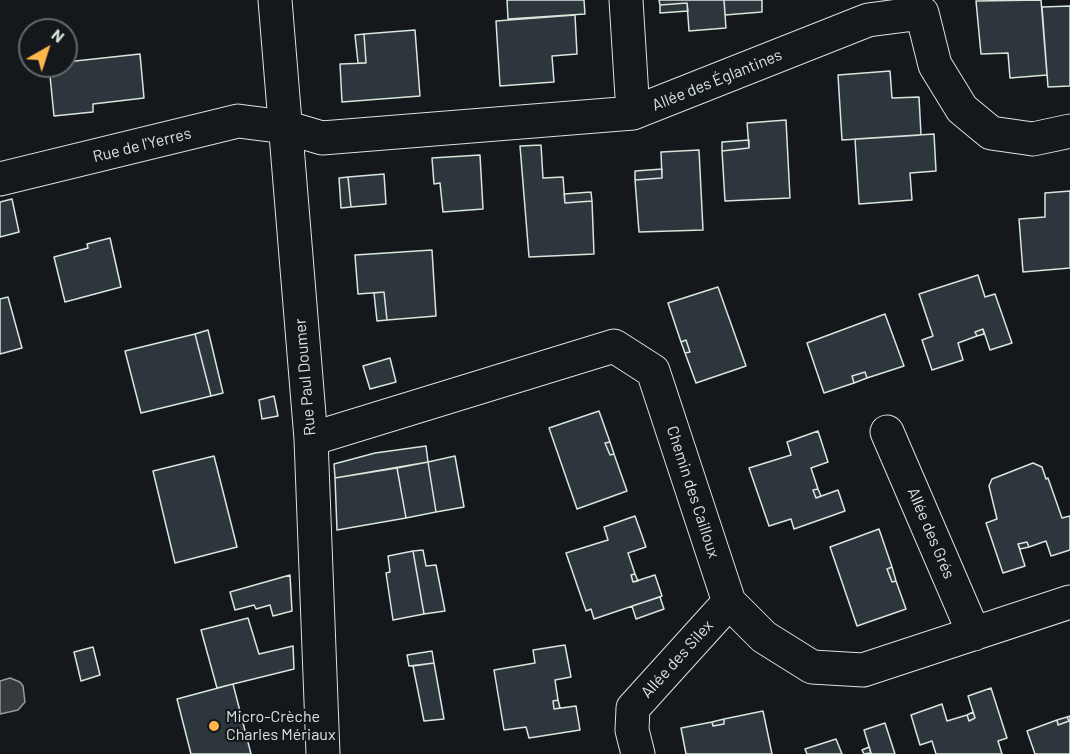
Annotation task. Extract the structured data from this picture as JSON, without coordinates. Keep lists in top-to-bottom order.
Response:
{
  "streets": {
    "street": [
      "Allée des Églantines",
      "Rue de l'Yerres",
      "Rue Paul Doumer",
      "Chemin des Cailloux",
      "Allée des Grés",
      "Allée des Silex"
    ]
  },
  "crossings": [
    ["Allée des Églantines", "Rue de l'Yerres"],
    ["Allée des Églantines", "Rue Paul Doumer"],
    ["Rue de l'Yerres", "Rue Paul Doumer"],
    ["Rue Paul Doumer", "Chemin des Cailloux"],
    ["Chemin des Cailloux", "Allée des Grés"],
    ["Chemin des Cailloux", "Allée des Silex"]
  ],
  "places": ["Micro-Crèche Charles Mériaux"],
  "north": "top right"
}
